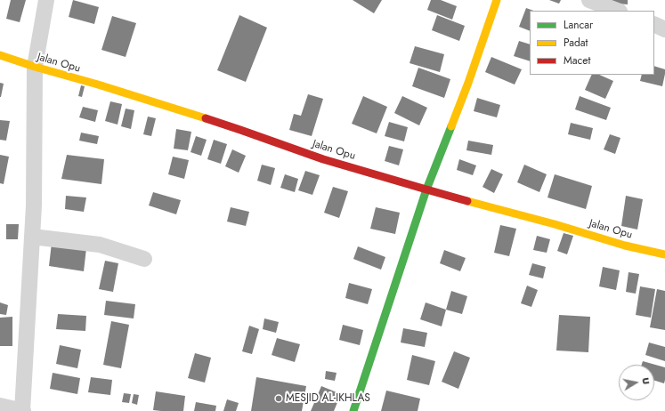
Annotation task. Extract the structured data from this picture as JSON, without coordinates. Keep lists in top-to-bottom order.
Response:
{
  "streets": {
    "street": ["Jalan Opu"]
  },
  "places": ["MESJID AL-IKHLAS"],
  "legend": ["Lancar", "Padat", "Macet"],
  "north": "right"
}
